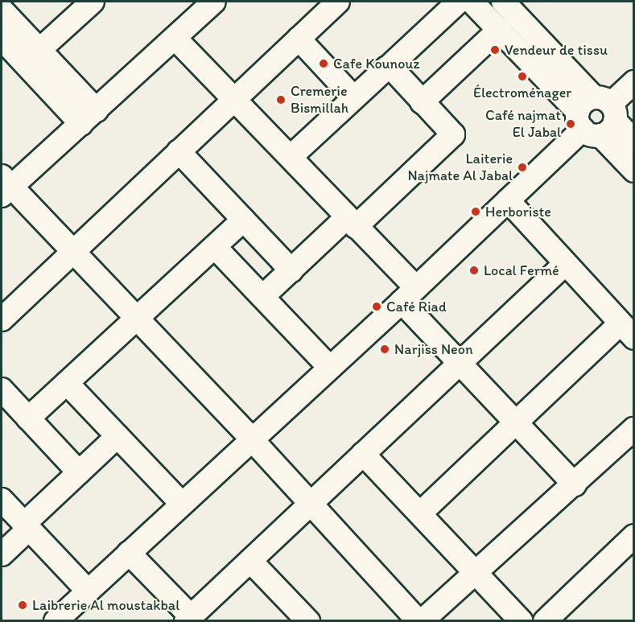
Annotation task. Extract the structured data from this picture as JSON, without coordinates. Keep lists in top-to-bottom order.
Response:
{
  "places": [
    "Vendeur de tissu",
    "Cafe Kounouz",
    "Électroménager",
    "Cremerie Bismillah",
    "Café najmat El Jabal",
    "Laiterie Najmate Al Jabal",
    "Herboriste",
    "Local Fermé",
    "Café Riad",
    "Narjiss Neon",
    "Laibrerie Al moustakbal"
  ]
}
